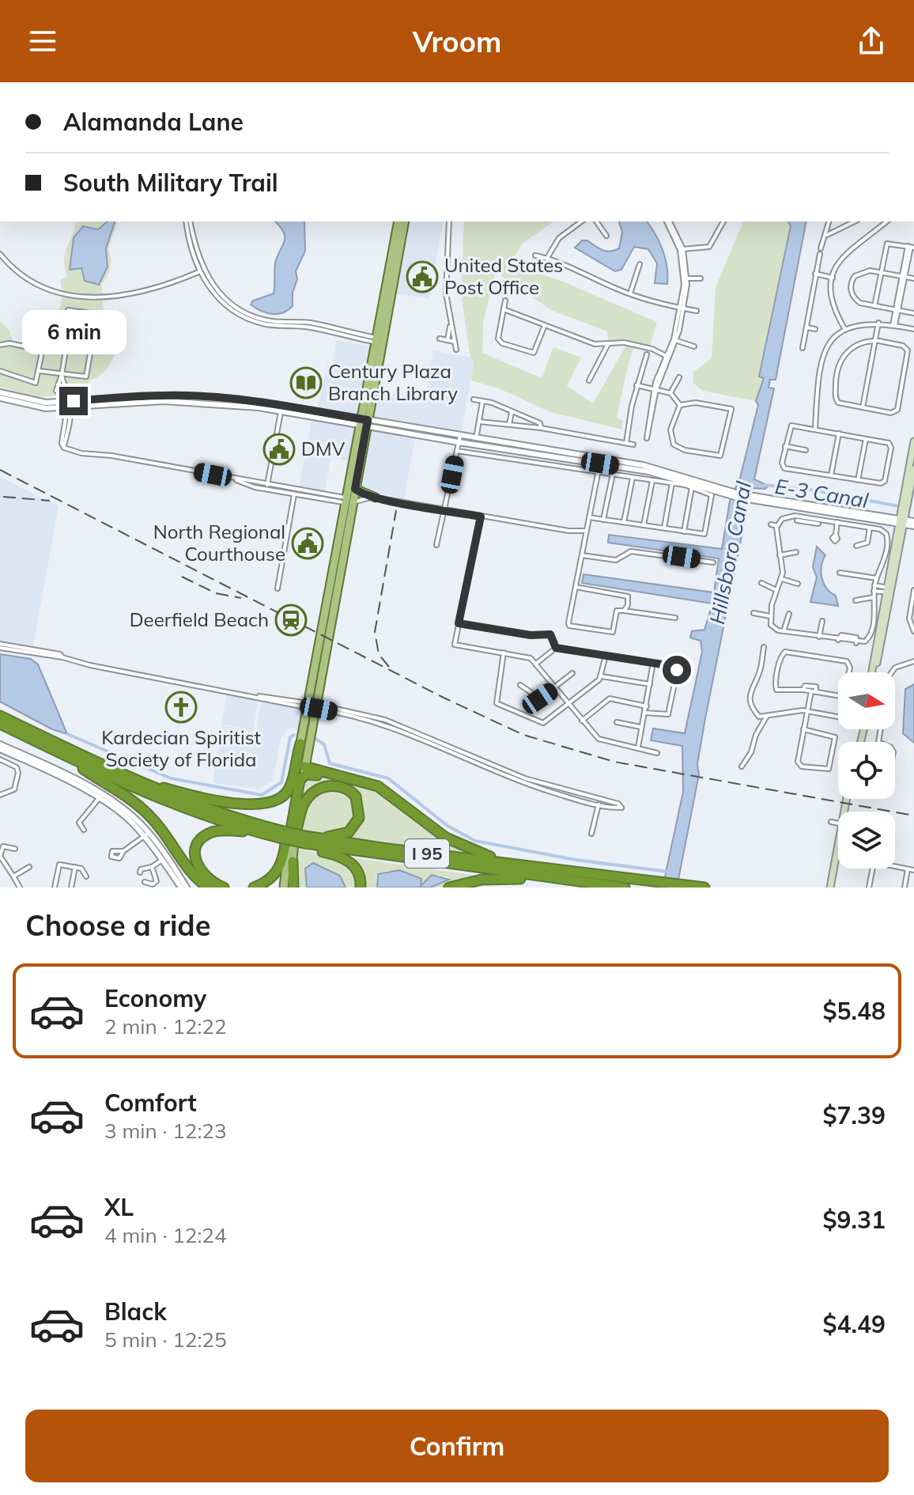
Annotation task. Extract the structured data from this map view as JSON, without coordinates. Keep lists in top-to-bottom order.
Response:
{
  "streets": {
    "highway": ["I 95"]
  },
  "water": ["E-3 Canal", "Hillsboro Canal"],
  "places": {
    "public building": ["United States Post Office", "DMV", "North Regional Courthouse"],
    "library": ["Century Plaza Branch Library"],
    "station": ["Deerfield Beach"],
    "church": ["Kardecian Spiritist Society of Florida"]
  },
  "north": "right",
  "page": {
    "header": "Vroom",
    "banner": ["Alamanda Lane", "South Military Trail"],
    "bubble": "6 min",
    "heading": "Choose a ride",
    "list": [
      {
        "name": "Economy",
        "note": "2 min · 12:22",
        "value": "$5.48"
      },
      {
        "name": "Comfort",
        "note": "3 min · 12:23",
        "value": "$7.39"
      },
      {
        "name": "XL",
        "note": "4 min · 12:24",
        "value": "$9.31"
      },
      {
        "name": "Black",
        "note": "5 min · 12:25",
        "value": "$4.49"
      }
    ],
    "buttons": "Confirm"
  }
}
